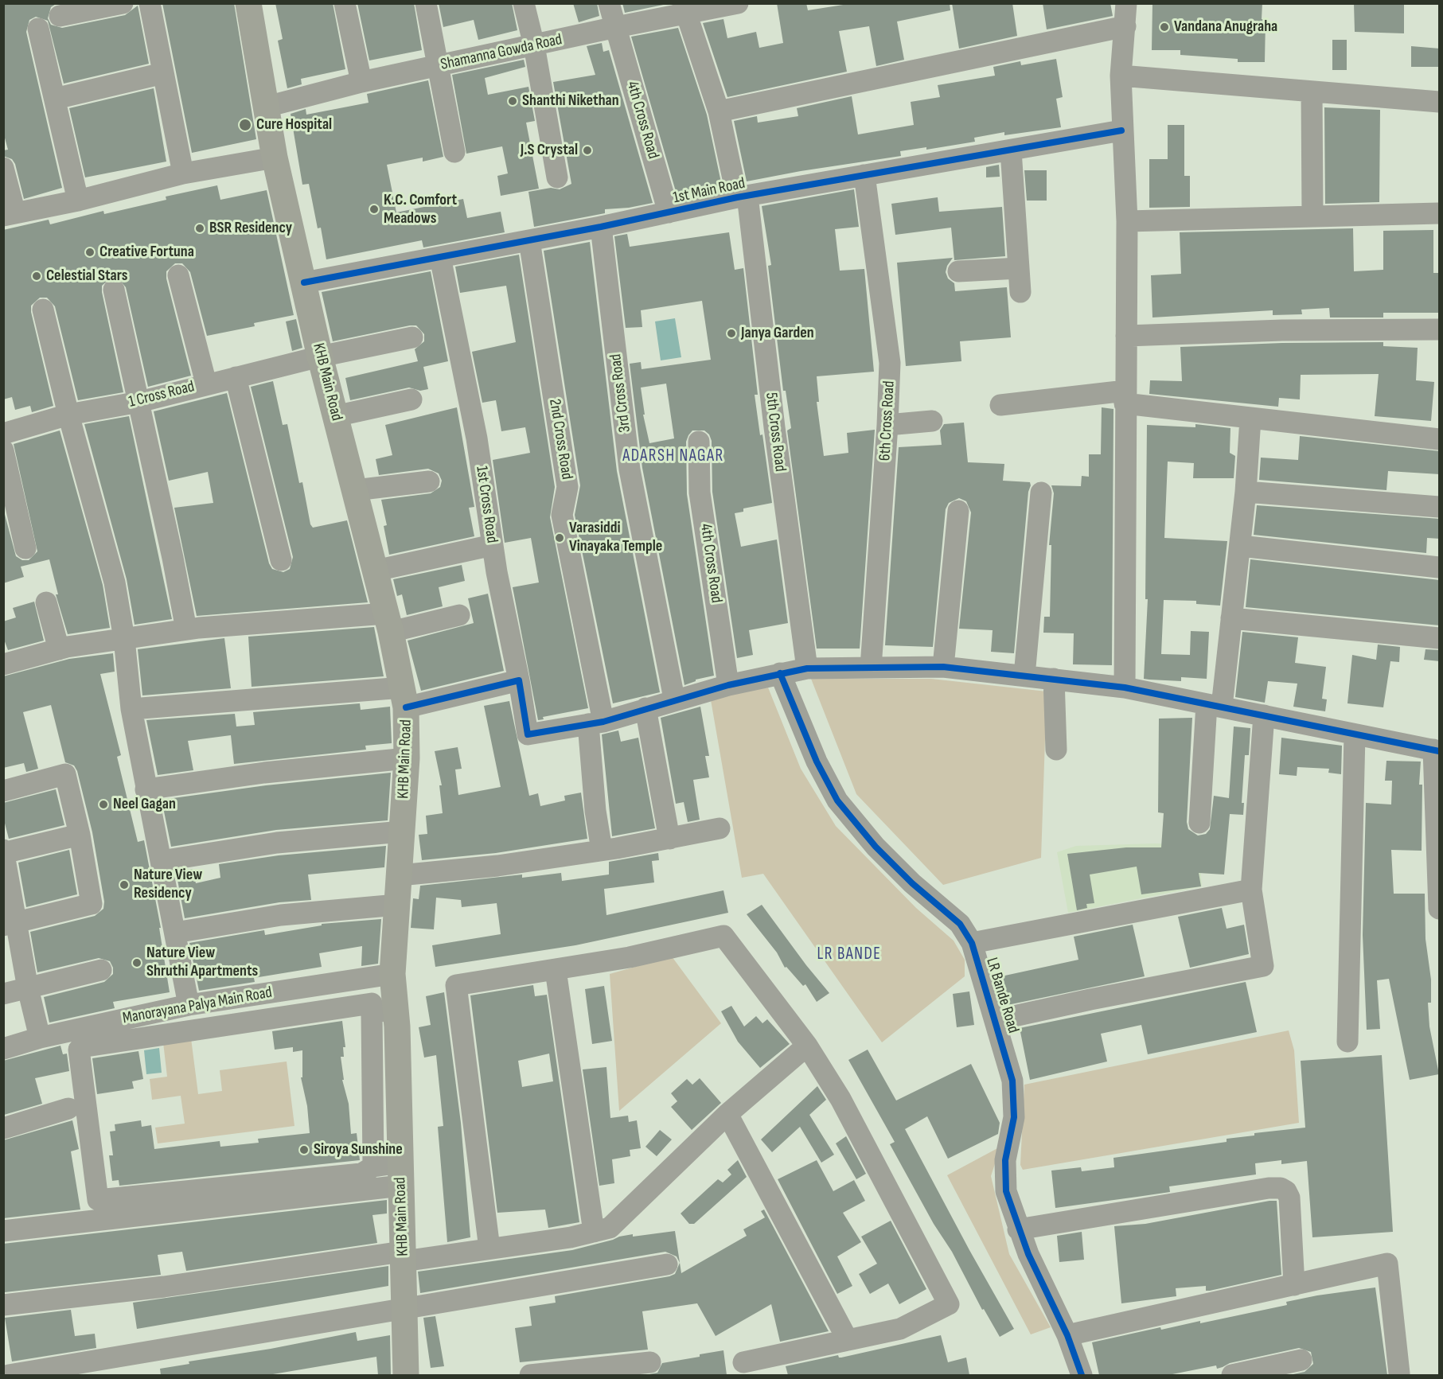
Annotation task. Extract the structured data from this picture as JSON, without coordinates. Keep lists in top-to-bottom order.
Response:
{
  "streets": {
    "main road": ["KHB Main Road"],
    "street": [
      "Shamanna Gowda Road",
      "4th Cross Road",
      "1st Main Road",
      "3rd Cross Road",
      "1 Cross Road",
      "6th Cross Road",
      "5th Cross Road",
      "2nd Cross Road",
      "1st Cross Road",
      "LR Bande Road",
      "Manorayana Palya Main Road"
    ]
  },
  "crossings": [
    ["Shamanna Gowda Road", "4th Cross Road"],
    ["Shamanna Gowda Road", "KHB Main Road"],
    ["Shamanna Gowda Road", "5th Cross Road"],
    ["4th Cross Road", "1st Main Road"],
    ["1st Main Road", "KHB Main Road"],
    ["1st Main Road", "3rd Cross Road"],
    ["1st Main Road", "6th Cross Road"],
    ["1st Main Road", "5th Cross Road"],
    ["1st Main Road", "2nd Cross Road"],
    ["1st Main Road", "1st Cross Road"],
    ["KHB Main Road", "1 Cross Road"],
    ["KHB Main Road", "Manorayana Palya Main Road"],
    ["2nd Cross Road", "1st Cross Road"]
  ],
  "districts": ["ADARSH NAGAR", "LR BANDE"],
  "places": [
    "Vandana Anugraha",
    "Shanthi Nikethan",
    "Cure Hospital",
    "J.S Crystal",
    "K.C. Comfort Meadows",
    "BSR Residency",
    "Creative Fortuna",
    "Celestial Stars",
    "Janya Garden",
    "Varasiddi Vinayaka Temple",
    "Neel Gagan",
    "Nature View Residency",
    "Nature View Shruthi Apartments",
    "Siroya Sunshine"
  ]
}
